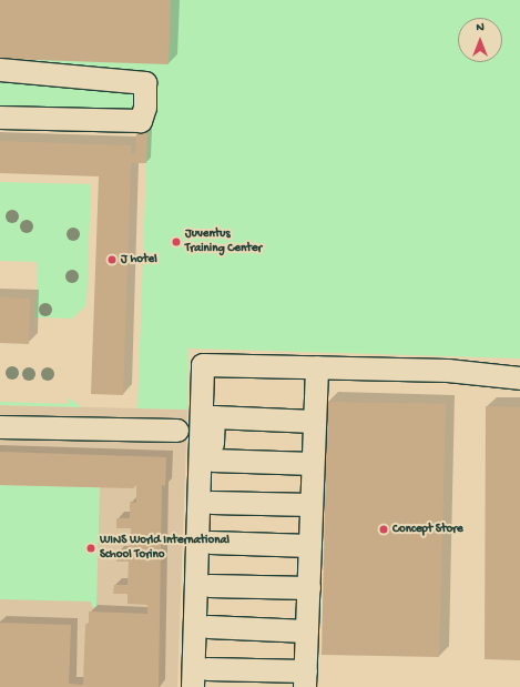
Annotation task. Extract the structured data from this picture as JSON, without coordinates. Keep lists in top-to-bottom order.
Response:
{
  "places": [
    "Juventus Training Center",
    "J hotel",
    "Concept Store",
    "WINS World International School Torino"
  ],
  "north": "top"
}
